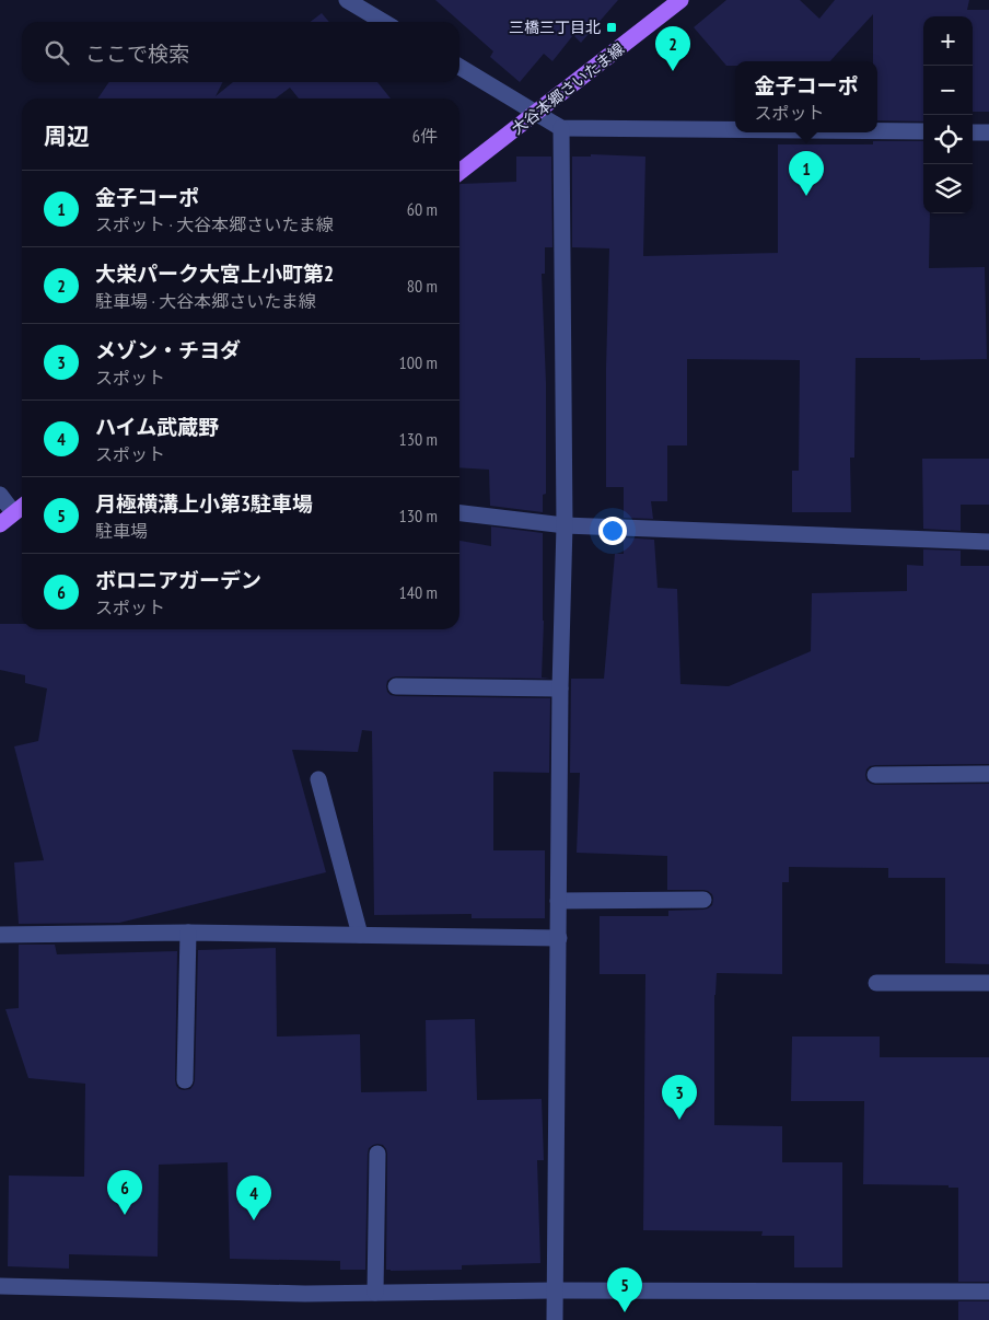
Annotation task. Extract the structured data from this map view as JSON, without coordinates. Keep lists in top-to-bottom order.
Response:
{
  "streets": {
    "main road": ["大谷本郷さいたま線"]
  },
  "places": {
    "transit": ["三橋三丁目北"]
  },
  "page": {
    "map_buttons": ["+", "−"],
    "search": "ここで検索",
    "pins": [
      "2",
      "1",
      "3",
      "6",
      "4",
      "5"
    ],
    "popup": ["金子コーポ", "スポット"],
    "heading": ["周辺", "6件"],
    "list": [
      {
        "mark": "1",
        "name": "金子コーポ",
        "note": "スポット · 大谷本郷さいたま線",
        "value": "60 m"
      },
      {
        "mark": "2",
        "name": "大栄パーク大宮上小町第2",
        "note": "駐車場 · 大谷本郷さいたま線",
        "value": "80 m"
      },
      {
        "mark": "3",
        "name": "メゾン・チヨダ",
        "note": "スポット",
        "value": "100 m"
      },
      {
        "mark": "4",
        "name": "ハイム武蔵野",
        "note": "スポット",
        "value": "130 m"
      },
      {
        "mark": "5",
        "name": "月極横溝上小第3駐車場",
        "note": "駐車場",
        "value": "130 m"
      },
      {
        "mark": "6",
        "name": "ボロニアガーデン",
        "note": "スポット",
        "value": "140 m"
      }
    ]
  }
}
